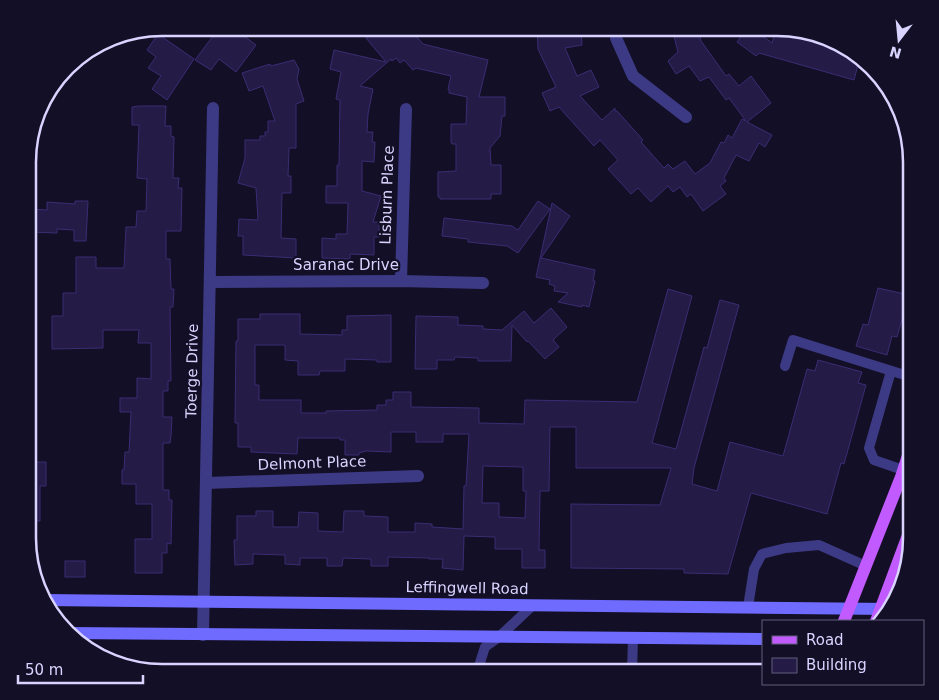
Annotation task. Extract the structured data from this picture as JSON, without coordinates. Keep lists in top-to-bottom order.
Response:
{
  "streets": {
    "main road": ["Leffingwell Road"],
    "street": [
      "Lisburn Place",
      "Saranac Drive",
      "Toerge Drive",
      "Delmont Place"
    ]
  },
  "crossings": [
    ["Lisburn Place", "Saranac Drive"],
    ["Saranac Drive", "Toerge Drive"],
    ["Toerge Drive", "Delmont Place"],
    ["Toerge Drive", "Leffingwell Road"]
  ],
  "legend": ["Road", "Building"],
  "scale_bar": "50 m",
  "north": "bottom"
}
